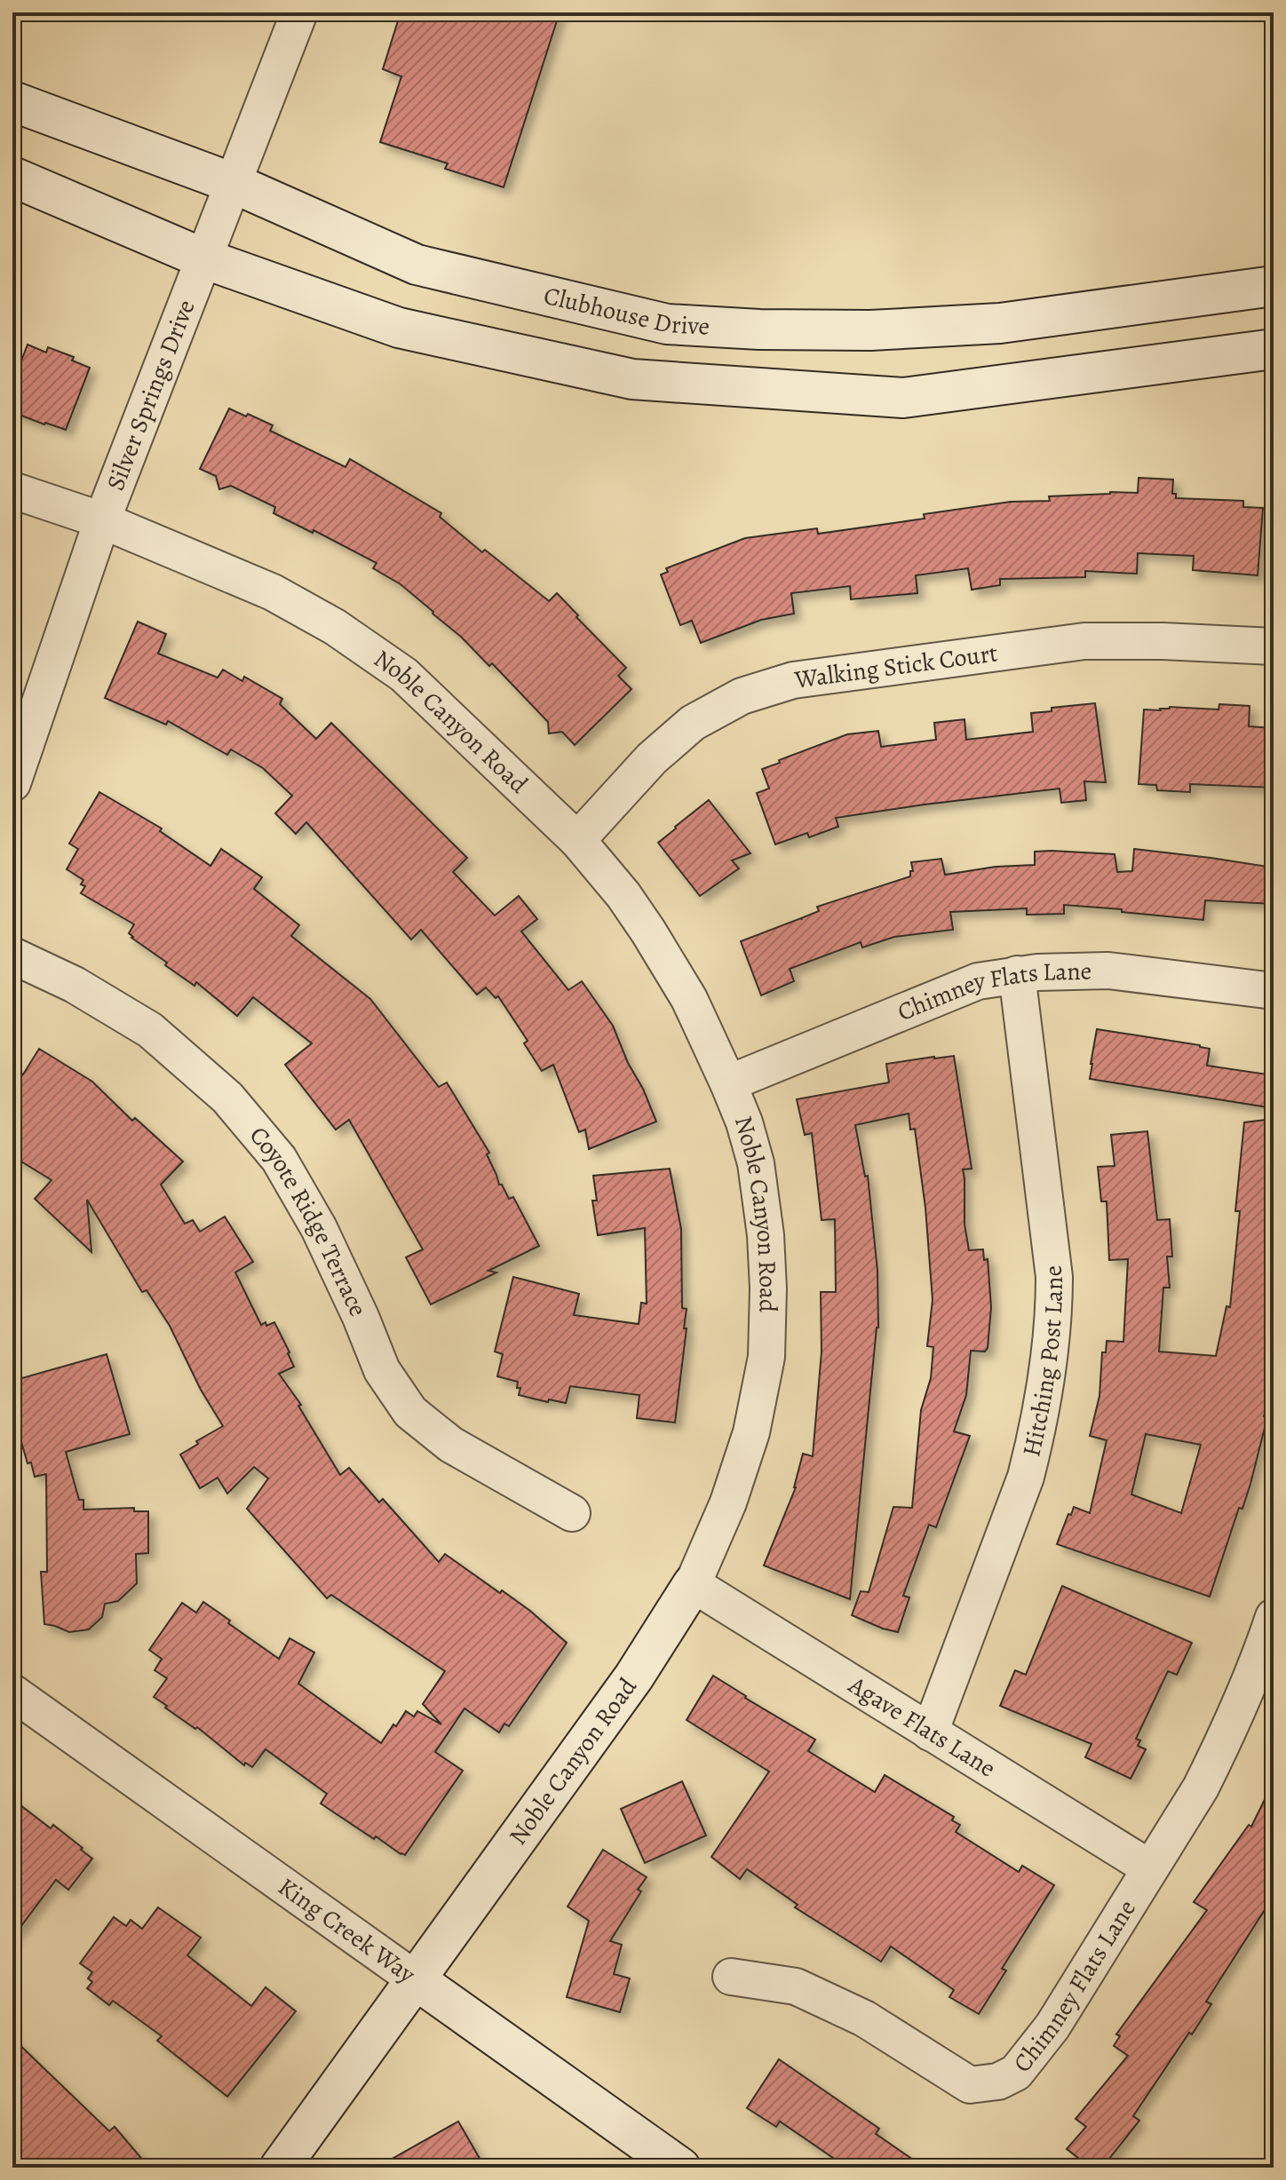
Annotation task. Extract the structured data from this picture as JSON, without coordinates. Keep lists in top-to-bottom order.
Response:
{
  "streets": {
    "street": [
      "Clubhouse Drive",
      "Silver Springs Drive",
      "Walking Stick Court",
      "Noble Canyon Road",
      "Chimney Flats Lane",
      "Coyote Ridge Terrace",
      "Hitching Post Lane",
      "Agave Flats Lane",
      "King Creek Way"
    ]
  },
  "crossings": [
    ["Clubhouse Drive", "Silver Springs Drive"],
    ["Silver Springs Drive", "Noble Canyon Road"],
    ["Walking Stick Court", "Noble Canyon Road"],
    ["Noble Canyon Road", "Chimney Flats Lane"],
    ["Noble Canyon Road", "Agave Flats Lane"],
    ["Noble Canyon Road", "King Creek Way"],
    ["Chimney Flats Lane", "Hitching Post Lane"],
    ["Chimney Flats Lane", "Agave Flats Lane"],
    ["Hitching Post Lane", "Agave Flats Lane"]
  ]
}
